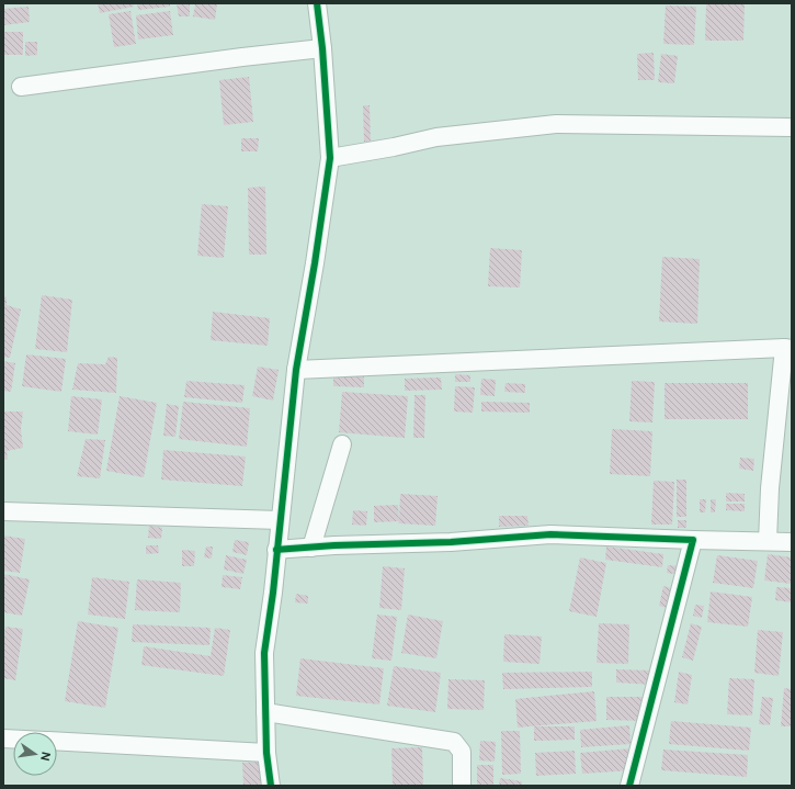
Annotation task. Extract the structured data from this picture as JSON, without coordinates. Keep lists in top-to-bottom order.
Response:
{
  "north": "right"
}
